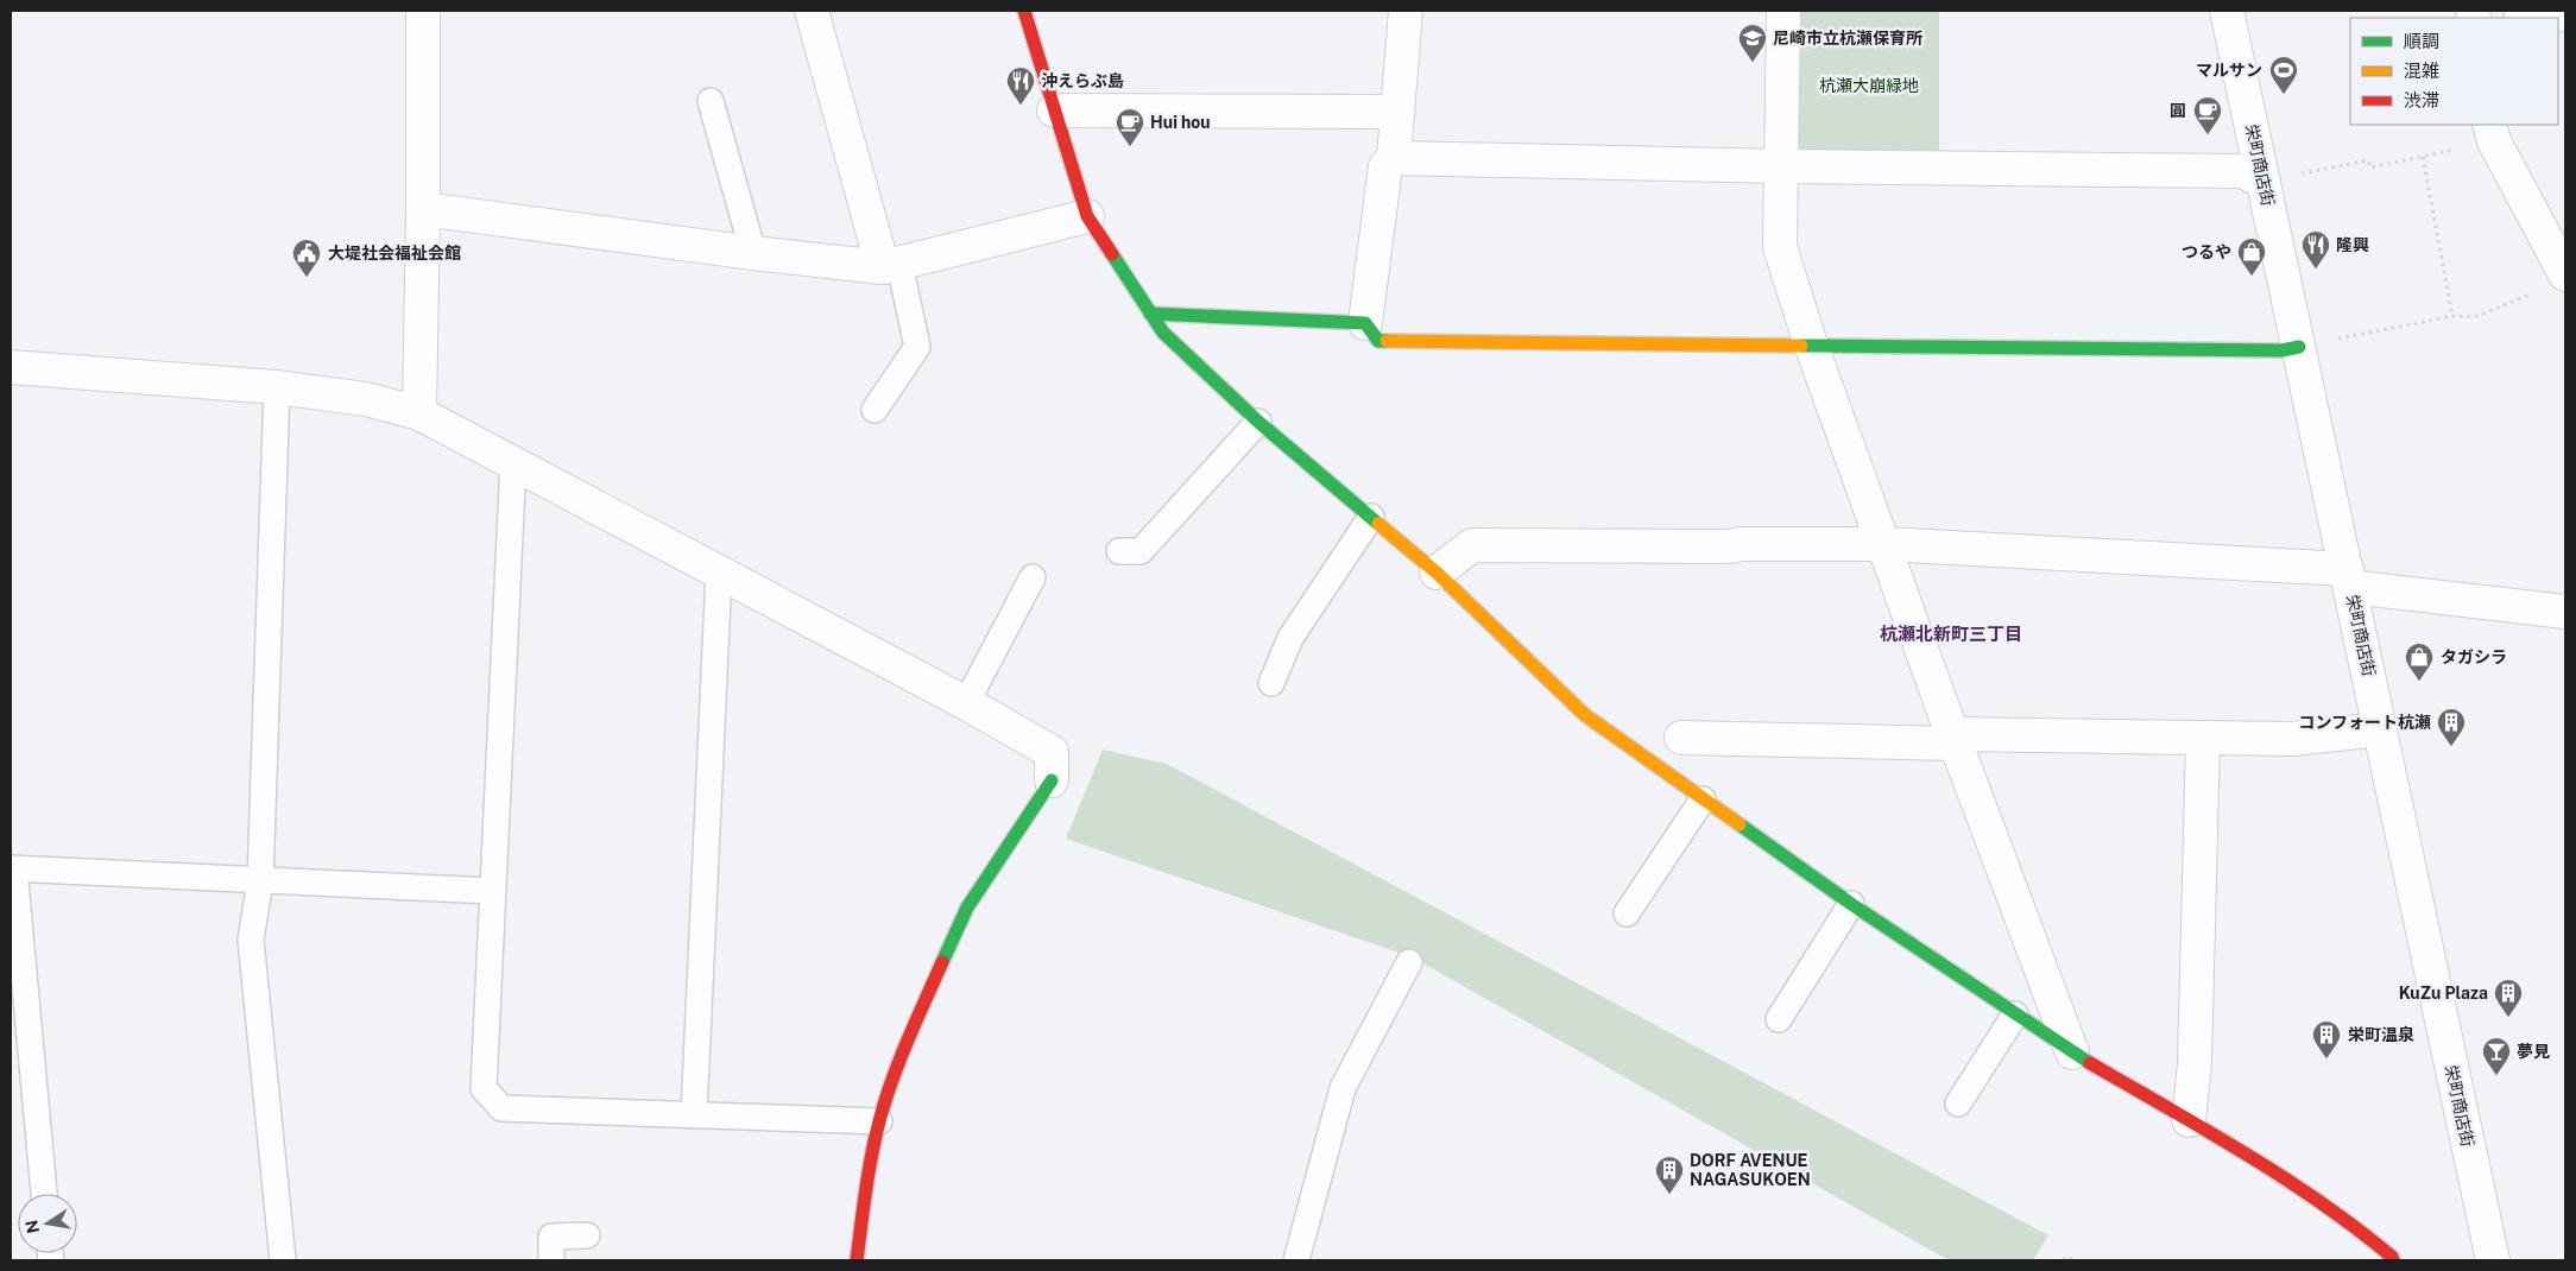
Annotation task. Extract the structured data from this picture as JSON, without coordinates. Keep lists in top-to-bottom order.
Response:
{
  "streets": {
    "street": ["栄町商店街"]
  },
  "districts": ["杭瀬北新町三丁目"],
  "parks": ["杭瀬大崩緑地"],
  "places": {
    "school or university": ["尼崎市立杭瀬保育所"],
    "sports": ["マルサン"],
    "restaurant": ["沖えらぶ島", "隆興"],
    "cafe": ["圓", "Hui hou"],
    "shop": ["つるや", "タガシラ"],
    "public building": ["大堤社会福祉会館"],
    "building": [
      "コンフォート杭瀬",
      "KuZu Plaza",
      "栄町温泉",
      "DORF AVENUE NAGASUKOEN"
    ],
    "bar": ["夢見"]
  },
  "legend": ["順調", "混雑", "渋滞"],
  "north": "left"
}
